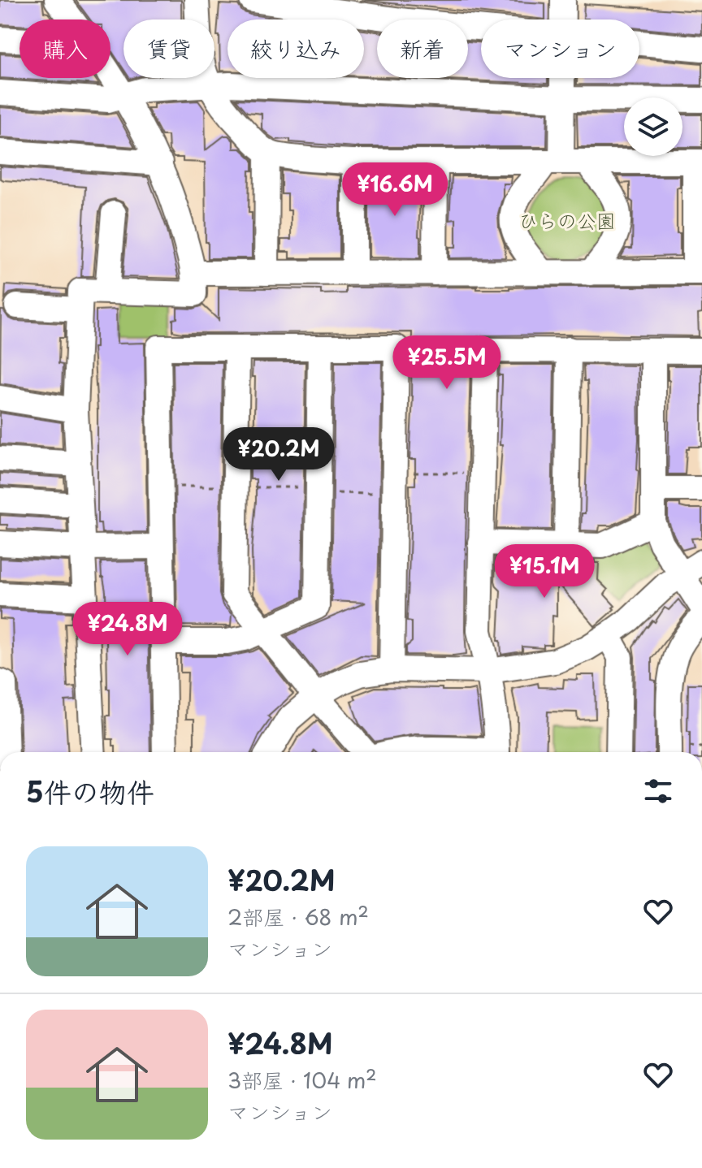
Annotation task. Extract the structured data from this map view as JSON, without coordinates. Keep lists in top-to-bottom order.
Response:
{
  "parks": ["ひらの公園"],
  "page": {
    "chip": [
      "購入",
      "賃貸",
      "絞り込み",
      "新着",
      "マンション"
    ],
    "price": [
      "¥16.6M",
      "¥25.5M",
      "¥20.2M",
      "¥15.1M",
      "¥24.8M"
    ],
    "heading": "5件の物件",
    "list": [
      {
        "name": "¥20.2M",
        "note": "2部屋 · 68 m² · マンション"
      },
      {
        "name": "¥24.8M",
        "note": "3部屋 · 104 m² · マンション"
      }
    ]
  }
}
